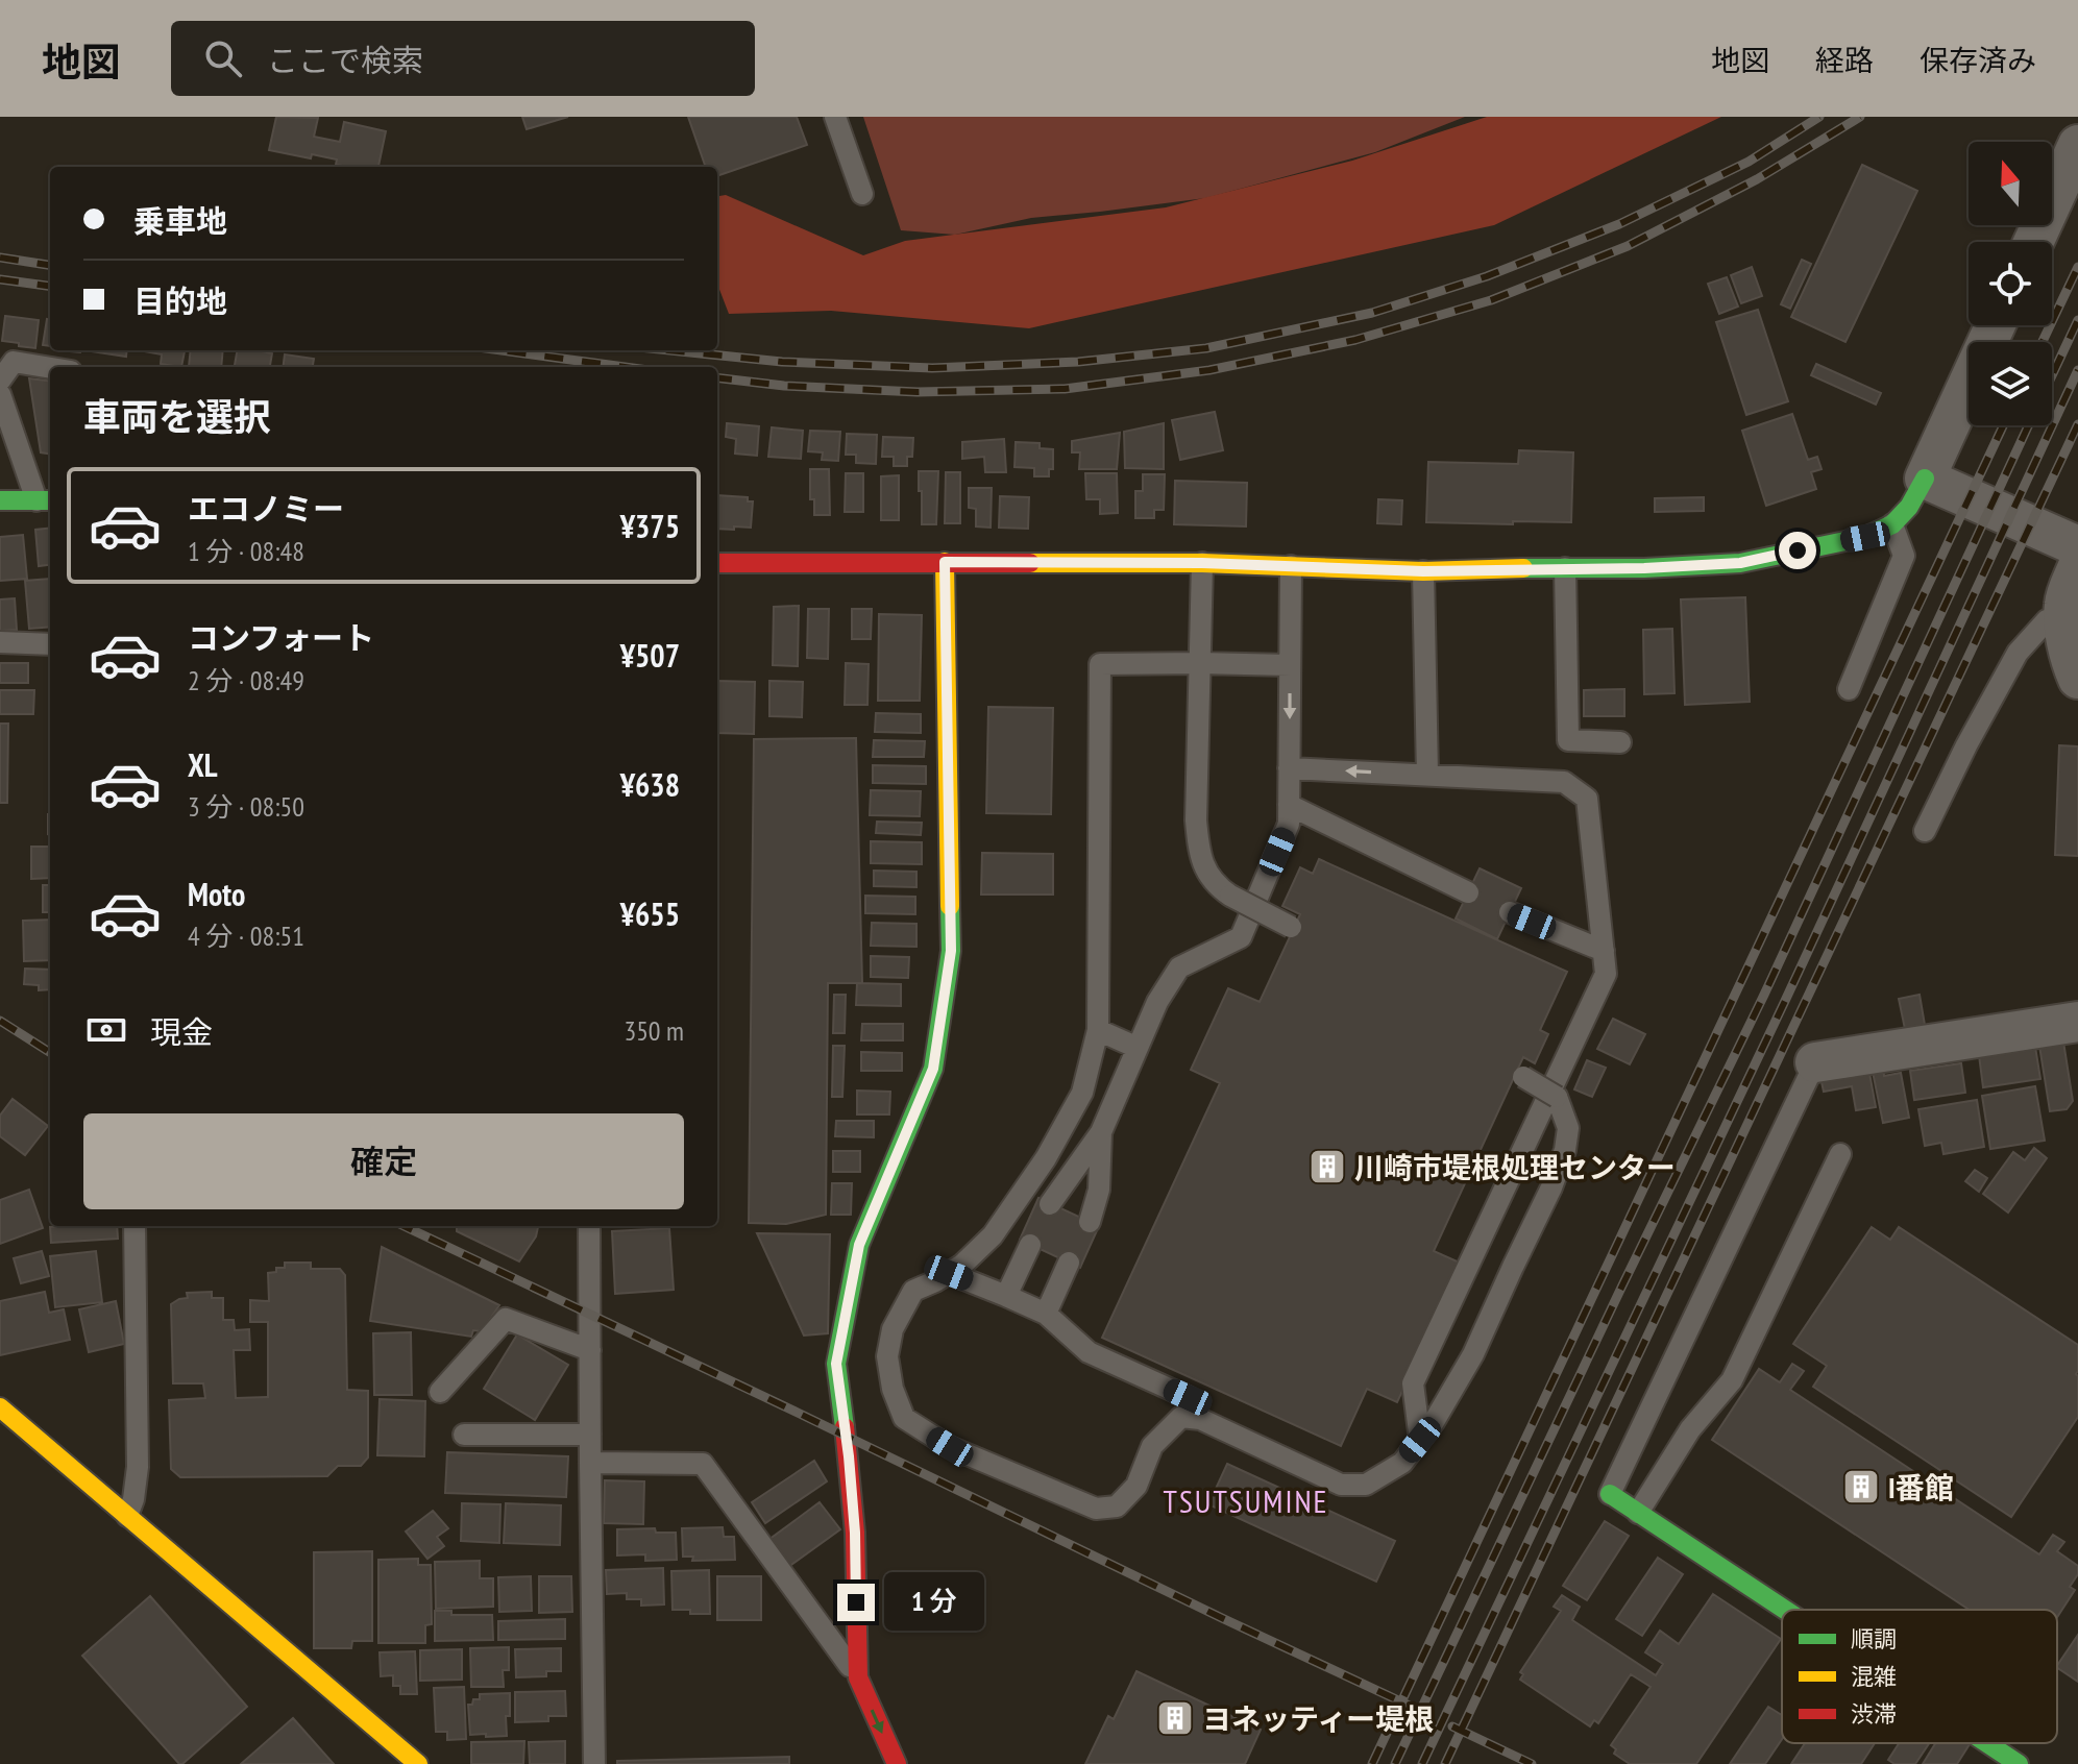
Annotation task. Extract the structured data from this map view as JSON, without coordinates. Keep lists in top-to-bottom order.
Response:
{
  "districts": ["TSUTSUMINE"],
  "places": {
    "building": ["川崎市堤根処理センター", "I番館", "ヨネッティー堤根"]
  },
  "legend": ["順調", "混雑", "渋滞"],
  "north": "top",
  "page": {
    "header": "地図",
    "search": "ここで検索",
    "nav": ["地図", "経路", "保存済み"],
    "banner": ["乗車地", "目的地"],
    "heading": "車両を選択",
    "list": [
      {
        "name": "エコノミー",
        "note": "1 分 · 08:48",
        "value": "¥375"
      },
      {
        "name": "コンフォート",
        "note": "2 分 · 08:49",
        "value": "¥507"
      },
      {
        "name": "XL",
        "note": "3 分 · 08:50",
        "value": "¥638"
      },
      {
        "name": "Moto",
        "note": "4 分 · 08:51",
        "value": "¥655"
      }
    ],
    "pay": ["現金", "350 m"],
    "buttons": "確定",
    "bubble": "1 分"
  }
}
